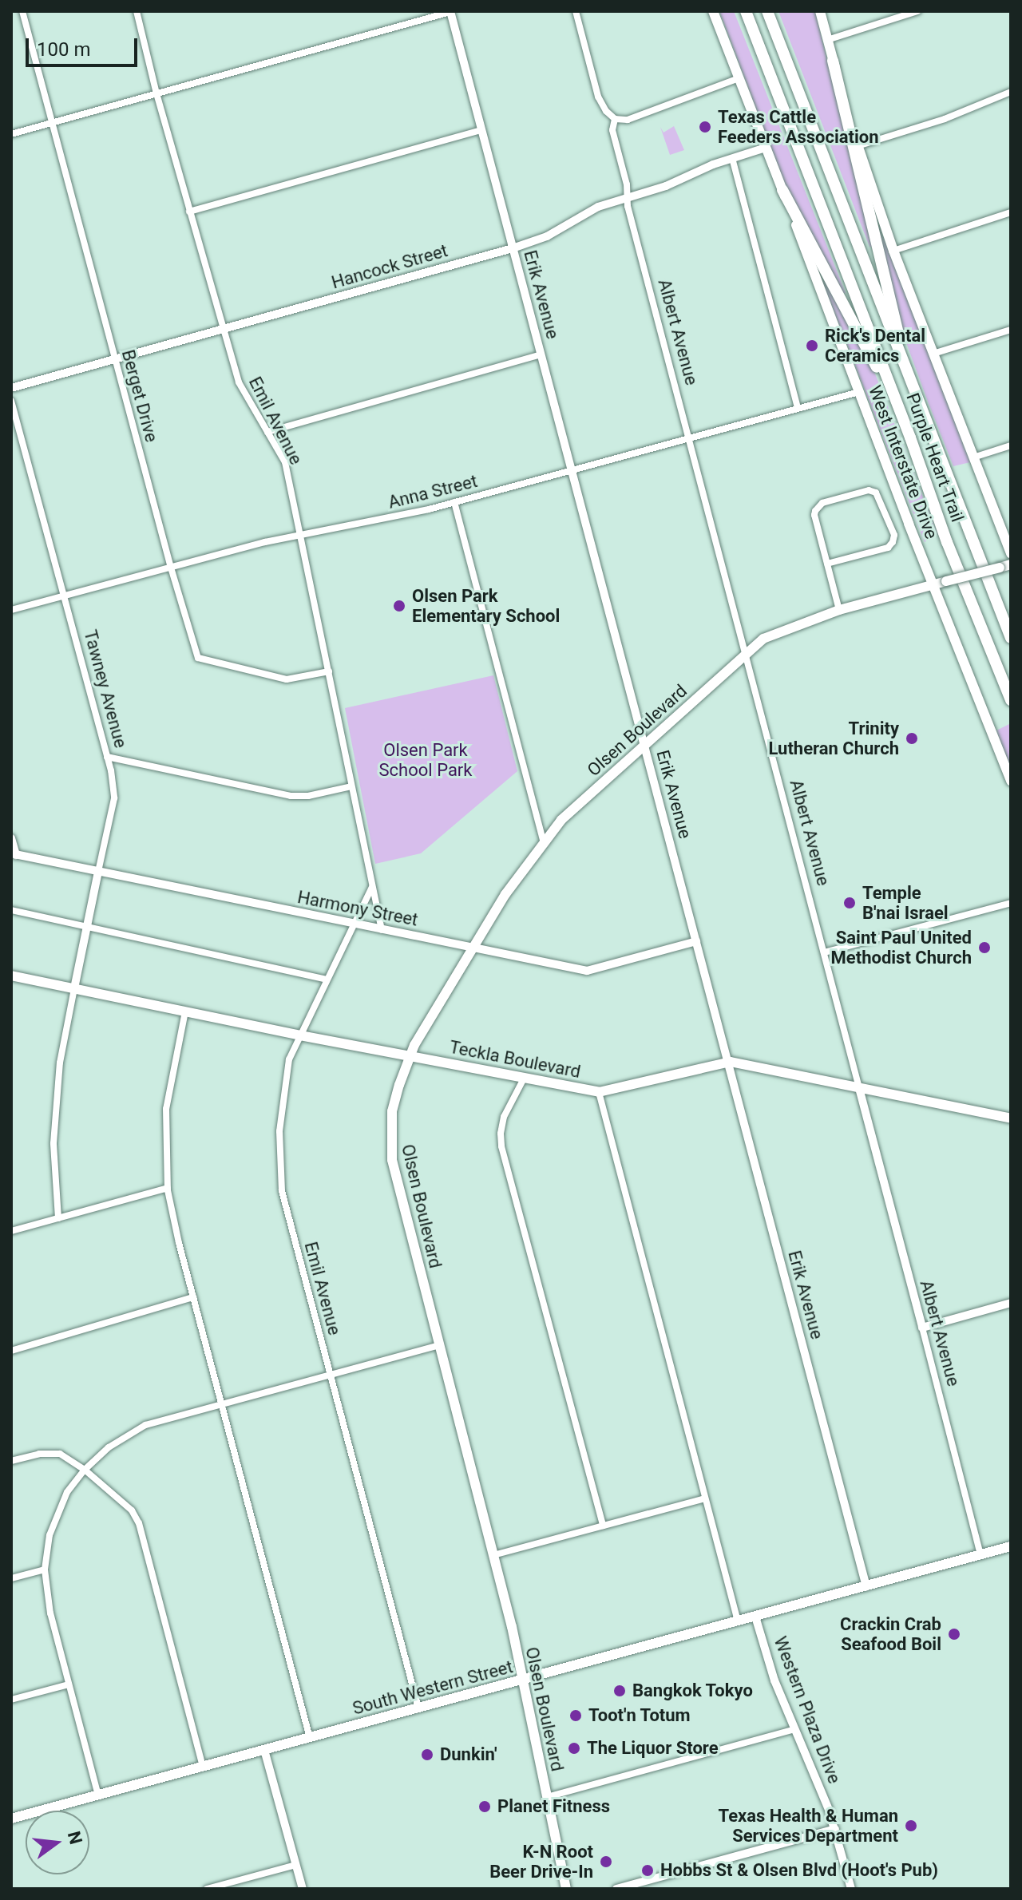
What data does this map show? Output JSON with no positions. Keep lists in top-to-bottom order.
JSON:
{
  "streets": {
    "highway": ["Purple Heart Trail"],
    "main road": [
      "West Interstate Drive",
      "Olsen Boulevard",
      "Teckla Boulevard",
      "South Western Street"
    ],
    "street": [
      "Hancock Street",
      "Erik Avenue",
      "Albert Avenue",
      "Berget Drive",
      "Emil Avenue",
      "Anna Street",
      "Tawney Avenue",
      "Harmony Street",
      "Western Plaza Drive"
    ]
  },
  "crossings": [
    ["Hancock Street", "Erik Avenue"],
    ["Hancock Street", "Albert Avenue"],
    ["Hancock Street", "Berget Drive"],
    ["Hancock Street", "Emil Avenue"],
    ["Hancock Street", "West Interstate Drive"],
    ["Erik Avenue", "Anna Street"],
    ["Erik Avenue", "Olsen Boulevard"],
    ["Erik Avenue", "Harmony Street"],
    ["Erik Avenue", "Teckla Boulevard"],
    ["Erik Avenue", "South Western Street"],
    ["Albert Avenue", "Anna Street"],
    ["Albert Avenue", "Olsen Boulevard"],
    ["Albert Avenue", "Teckla Boulevard"],
    ["Albert Avenue", "South Western Street"],
    ["Berget Drive", "Emil Avenue"],
    ["Berget Drive", "Anna Street"],
    ["Emil Avenue", "Anna Street"],
    ["Emil Avenue", "Harmony Street"],
    ["Emil Avenue", "Teckla Boulevard"],
    ["Emil Avenue", "South Western Street"],
    ["West Interstate Drive", "Anna Street"],
    ["West Interstate Drive", "Olsen Boulevard"],
    ["Anna Street", "Tawney Avenue"],
    ["Tawney Avenue", "Harmony Street"],
    ["Tawney Avenue", "Teckla Boulevard"],
    ["Olsen Boulevard", "Harmony Street"],
    ["Olsen Boulevard", "Teckla Boulevard"],
    ["Olsen Boulevard", "South Western Street"],
    ["South Western Street", "Western Plaza Drive"]
  ],
  "parks": ["Olsen Park School Park"],
  "places": [
    "Texas Cattle Feeders Association",
    "Rick's Dental Ceramics",
    "Olsen Park Elementary School",
    "Trinity Lutheran Church",
    "Temple B'nai Israel",
    "Saint Paul United Methodist Church",
    "Crackin Crab Seafood Boil",
    "Bangkok Tokyo",
    "Toot'n Totum",
    "The Liquor Store",
    "Dunkin'",
    "Planet Fitness",
    "Texas Health & Human Services Department",
    "K-N Root Beer Drive-In",
    "Hobbs St & Olsen Blvd (Hoot's Pub)"
  ],
  "scale_bar": "100 m",
  "north": "right"
}
